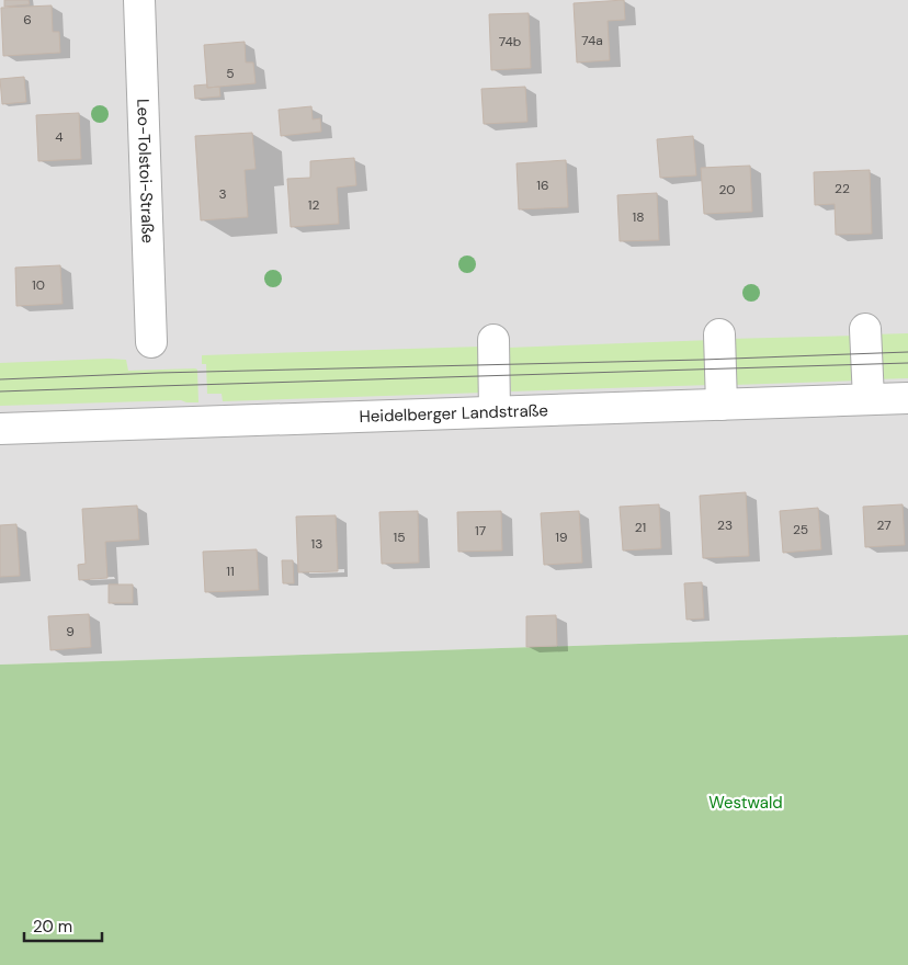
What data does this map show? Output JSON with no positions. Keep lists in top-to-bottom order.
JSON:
{
  "streets": {
    "street": ["Leo-Tolstoi-Straße", "Heidelberger Landstraße"]
  },
  "parks": ["Westwald"],
  "house_numbers": [
    "6",
    "74a",
    "74b",
    "5",
    "4",
    "16",
    "22",
    "20",
    "3",
    "12",
    "18",
    "10",
    "23",
    "27",
    "21",
    "25",
    "17",
    "15",
    "19",
    "13",
    "11",
    "9"
  ],
  "scale_bar": "20 m"
}
